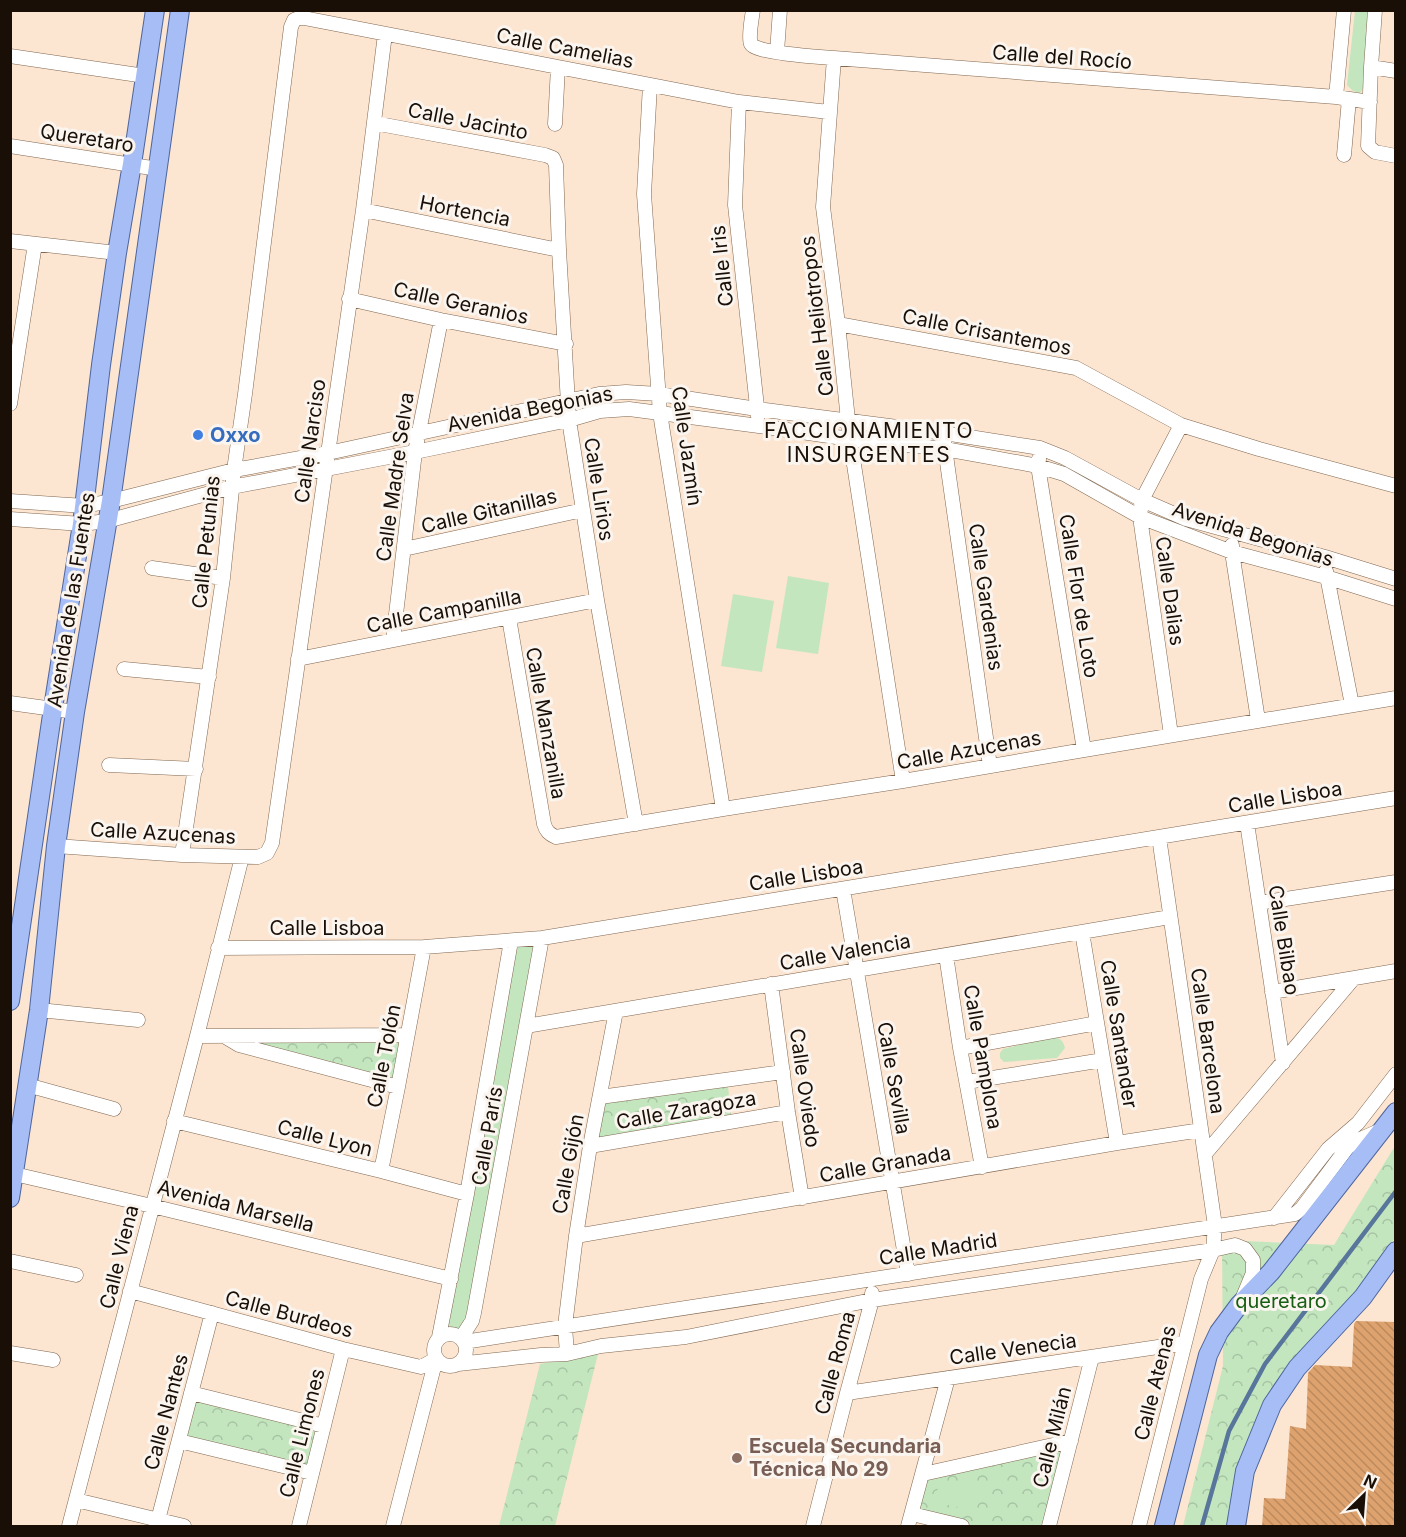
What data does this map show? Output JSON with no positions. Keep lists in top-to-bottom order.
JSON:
{
  "streets": {
    "main road": ["Avenida de las Fuentes"],
    "street": [
      "Calle Camelias",
      "Calle del Rocío",
      "Calle Jacinto",
      "Queretaro",
      "Hortencia",
      "Calle Iris",
      "Calle Geranios",
      "Calle Heliotropos",
      "Calle Crisantemos",
      "Avenida Begonias",
      "Calle Narciso",
      "Calle Jazmín",
      "Calle Madre Selva",
      "Calle Lirios",
      "Calle Gitanillas",
      "Calle Petunias",
      "Calle Dalias",
      "Calle Flor de Loto",
      "Calle Gardenias",
      "Calle Campanilla",
      "Calle Manzanilla",
      "Calle Azucenas",
      "Calle Lisboa",
      "Calle Bilbao",
      "Calle Valencia",
      "Calle Santander",
      "Calle Barcelona",
      "Calle Tolón",
      "Calle Pamplona",
      "Calle Sevilla",
      "Calle Oviedo",
      "Calle Zaragoza",
      "Calle París",
      "Calle Lyon",
      "Calle Gijón",
      "Calle Granada",
      "Avenida Marsella",
      "Calle Madrid",
      "Calle Viena",
      "Calle Burdeos",
      "Calle Venecia",
      "Calle Roma",
      "Calle Atenas",
      "Calle Nantes",
      "Calle Limones",
      "Calle Milán"
    ]
  },
  "crossings": [
    ["Calle Camelias", "Calle Iris"],
    ["Calle Camelias", "Calle Heliotropos"],
    ["Calle Camelias", "Calle Narciso"],
    ["Calle Camelias", "Calle Jazmín"],
    ["Calle Camelias", "Calle Petunias"],
    ["Calle del Rocío", "Calle Heliotropos"],
    ["Calle Jacinto", "Calle Narciso"],
    ["Calle Jacinto", "Calle Lirios"],
    ["Queretaro", "Avenida de las Fuentes"],
    ["Hortencia", "Calle Narciso"],
    ["Hortencia", "Calle Lirios"],
    ["Calle Iris", "Avenida Begonias"],
    ["Calle Geranios", "Calle Narciso"],
    ["Calle Geranios", "Calle Madre Selva"],
    ["Calle Geranios", "Calle Lirios"],
    ["Calle Heliotropos", "Calle Crisantemos"],
    ["Calle Heliotropos", "Avenida Begonias"],
    ["Calle Heliotropos", "Calle Azucenas"],
    ["Calle Crisantemos", "Calle Dalias"],
    ["Avenida Begonias", "Calle Narciso"],
    ["Avenida Begonias", "Calle Jazmín"],
    ["Avenida Begonias", "Calle Madre Selva"],
    ["Avenida Begonias", "Calle Lirios"],
    ["Avenida Begonias", "Calle Petunias"],
    ["Avenida Begonias", "Calle Dalias"],
    ["Avenida Begonias", "Calle Flor de Loto"],
    ["Avenida Begonias", "Calle Gardenias"],
    ["Avenida Begonias", "Avenida de las Fuentes"],
    ["Calle Narciso", "Calle Campanilla"],
    ["Calle Narciso", "Calle Azucenas"],
    ["Calle Jazmín", "Calle Azucenas"],
    ["Calle Madre Selva", "Calle Gitanillas"],
    ["Calle Madre Selva", "Calle Campanilla"],
    ["Calle Lirios", "Calle Gitanillas"],
    ["Calle Lirios", "Calle Campanilla"],
    ["Calle Lirios", "Calle Azucenas"],
    ["Calle Petunias", "Calle Azucenas"],
    ["Calle Dalias", "Calle Azucenas"],
    ["Calle Flor de Loto", "Calle Azucenas"],
    ["Calle Gardenias", "Calle Azucenas"],
    ["Avenida de las Fuentes", "Calle Azucenas"],
    ["Avenida de las Fuentes", "Avenida Marsella"],
    ["Calle Campanilla", "Calle Manzanilla"],
    ["Calle Manzanilla", "Calle Azucenas"],
    ["Calle Azucenas", "Calle Viena"],
    ["Calle Lisboa", "Calle Bilbao"],
    ["Calle Lisboa", "Calle Barcelona"],
    ["Calle Lisboa", "Calle Tolón"],
    ["Calle Lisboa", "Calle Sevilla"],
    ["Calle Lisboa", "Calle París"],
    ["Calle Lisboa", "Calle Viena"],
    ["Calle Valencia", "Calle Santander"],
    ["Calle Valencia", "Calle Barcelona"],
    ["Calle Valencia", "Calle Pamplona"],
    ["Calle Valencia", "Calle Sevilla"],
    ["Calle Valencia", "Calle Oviedo"],
    ["Calle Valencia", "Calle París"],
    ["Calle Valencia", "Calle Gijón"],
    ["Calle Santander", "Calle Granada"],
    ["Calle Barcelona", "Calle Granada"],
    ["Calle Barcelona", "Calle Madrid"],
    ["Calle Barcelona", "Calle Atenas"],
    ["Calle Tolón", "Calle Lyon"],
    ["Calle Pamplona", "Calle Granada"],
    ["Calle Sevilla", "Calle Granada"],
    ["Calle Sevilla", "Calle Madrid"],
    ["Calle Oviedo", "Calle Zaragoza"],
    ["Calle Oviedo", "Calle Granada"],
    ["Calle Zaragoza", "Calle Gijón"],
    ["Calle París", "Calle Lyon"],
    ["Calle París", "Avenida Marsella"],
    ["Calle París", "Calle Madrid"],
    ["Calle París", "Calle Burdeos"],
    ["Calle Lyon", "Calle Viena"],
    ["Calle Gijón", "Calle Granada"],
    ["Calle Gijón", "Calle Madrid"],
    ["Avenida Marsella", "Calle Viena"],
    ["Calle Madrid", "Calle Burdeos"],
    ["Calle Madrid", "Calle Roma"],
    ["Calle Madrid", "Calle Atenas"],
    ["Calle Viena", "Calle Burdeos"],
    ["Calle Burdeos", "Calle Nantes"],
    ["Calle Burdeos", "Calle Limones"],
    ["Calle Venecia", "Calle Roma"],
    ["Calle Venecia", "Calle Atenas"],
    ["Calle Venecia", "Calle Milán"]
  ],
  "districts": ["FACCIONAMIENTO INSURGENTES"],
  "parks": ["queretaro"],
  "places": ["Oxxo", "Escuela Secundaria Técnica No 29"],
  "north": "top right"
}
